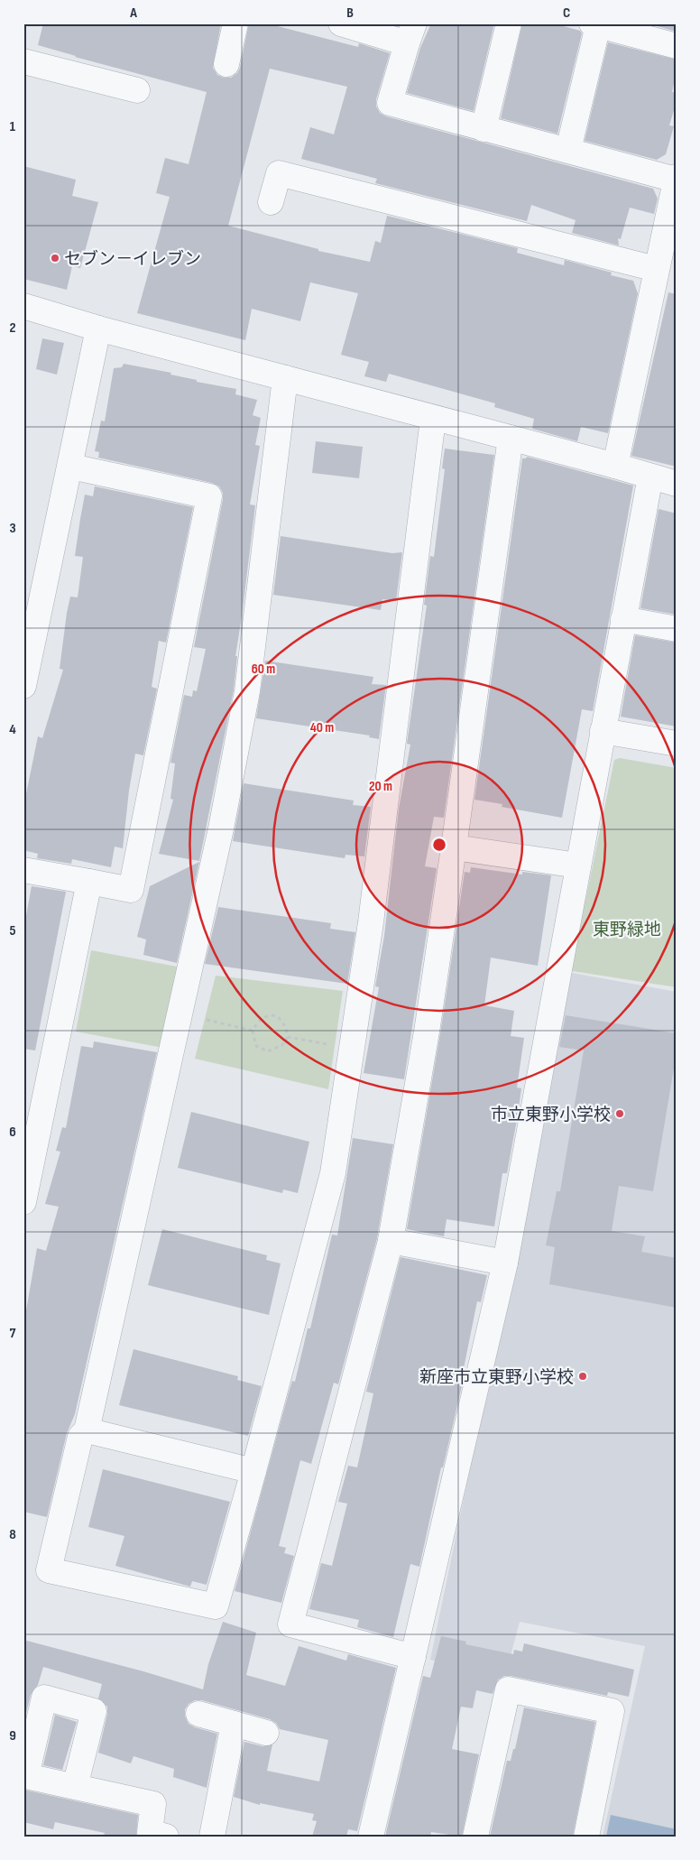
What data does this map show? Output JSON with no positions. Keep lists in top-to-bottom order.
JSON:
{
  "parks": ["東野緑地"],
  "places": ["セブン－イレブン", "市立東野小学校", "新座市立東野小学校"],
  "grid": {
    "columns": ["A", "B", "C"],
    "rows": [
      "1",
      "2",
      "3",
      "4",
      "5",
      "6",
      "7",
      "8",
      "9"
    ]
  },
  "rings": ["60 m", "40 m", "20 m"]
}
